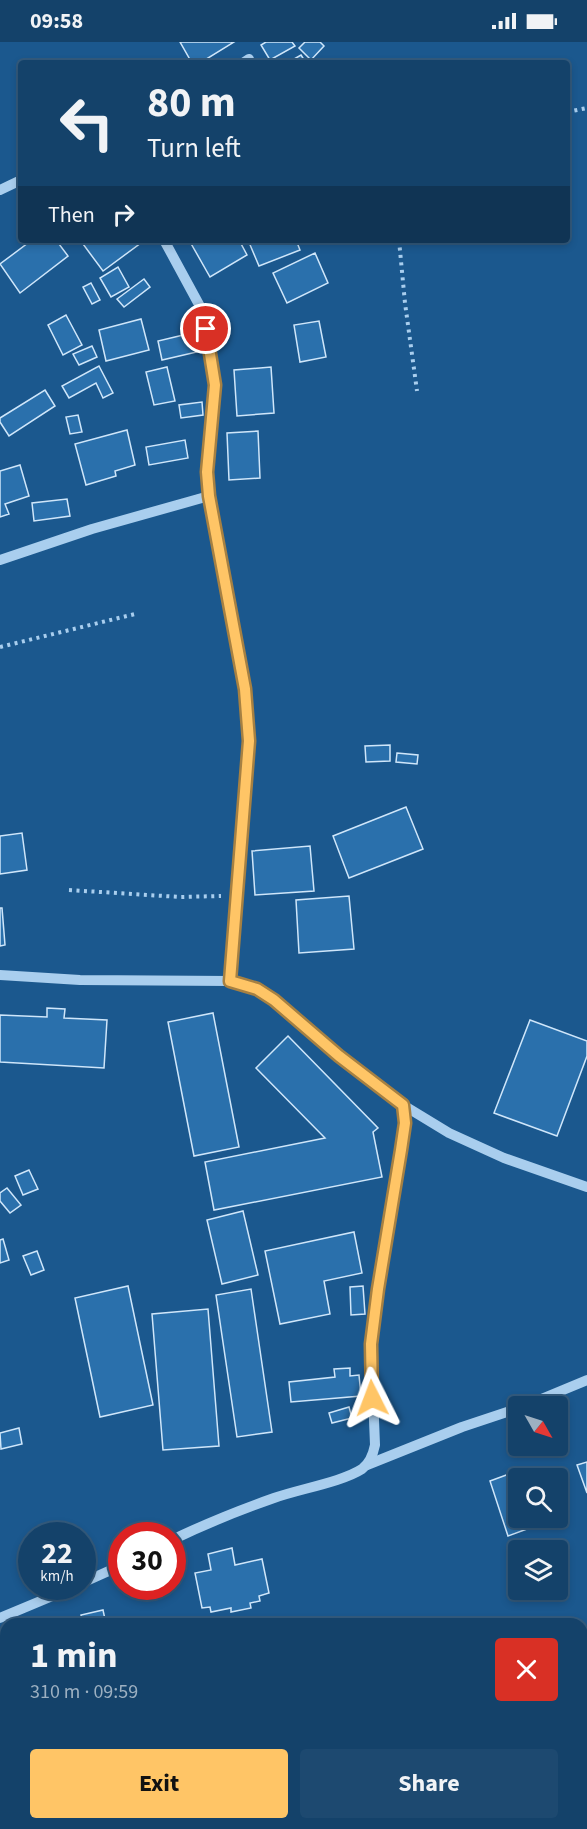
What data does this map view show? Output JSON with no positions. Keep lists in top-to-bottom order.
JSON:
{
  "north": "bottom right",
  "page": {
    "status": "09:58",
    "turn": ["80 m", "Turn left"],
    "then": "Then",
    "speed": "22 km/h",
    "limit": "30",
    "heading": ["1 min", "310 m · 09:59"],
    "buttons": ["Exit", "Share"]
  }
}
